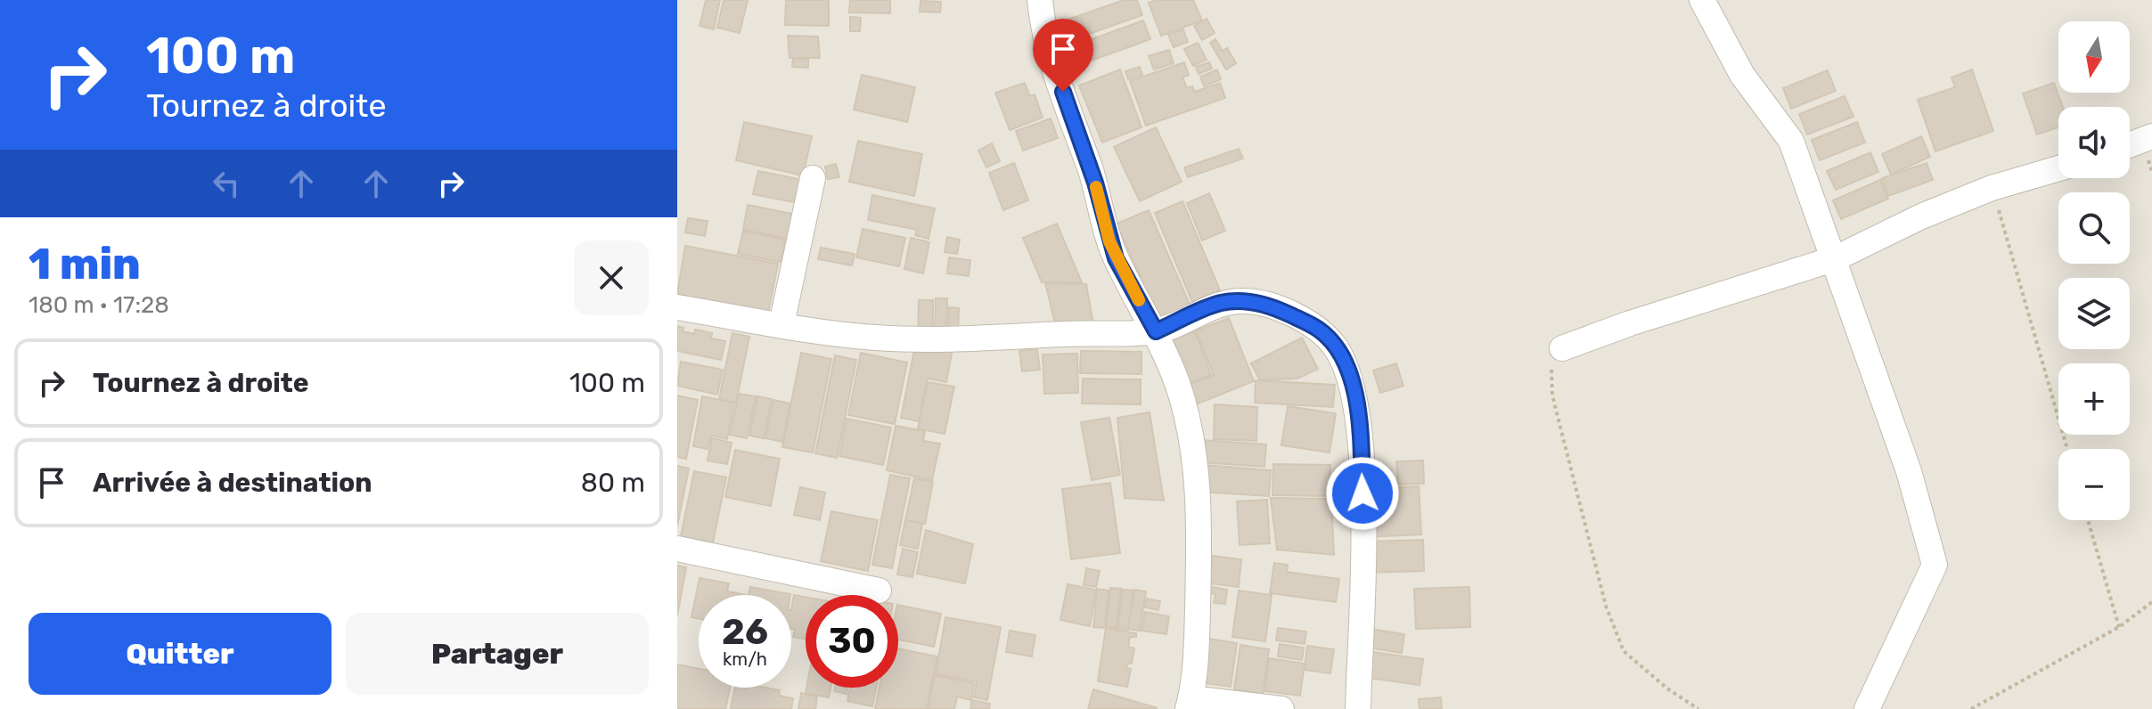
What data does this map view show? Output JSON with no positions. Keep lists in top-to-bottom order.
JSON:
{
  "north": "bottom",
  "page": {
    "turn": ["100 m", "Tournez à droite"],
    "map_buttons": ["+", "−"],
    "heading": ["1 min", "180 m · 17:28"],
    "list": [
      {
        "name": "Tournez à droite",
        "value": "100 m"
      },
      {
        "name": "Arrivée à destination",
        "value": "80 m"
      }
    ],
    "speed": "26 km/h",
    "limit": "30",
    "buttons": ["Quitter", "Partager"]
  }
}
